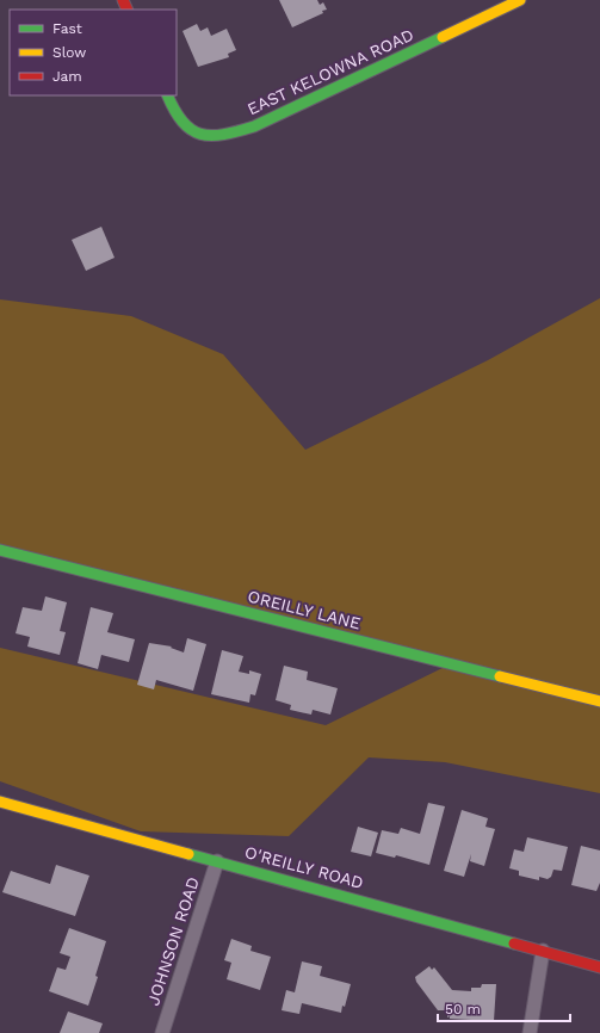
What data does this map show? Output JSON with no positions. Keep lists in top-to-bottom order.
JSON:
{
  "streets": {
    "street": [
      "EAST KELOWNA ROAD",
      "OREILLY LANE",
      "O'REILLY ROAD",
      "JOHNSON ROAD"
    ]
  },
  "crossings": [
    ["O'REILLY ROAD", "JOHNSON ROAD"]
  ],
  "legend": ["Fast", "Slow", "Jam"],
  "scale_bar": "50 m"
}
